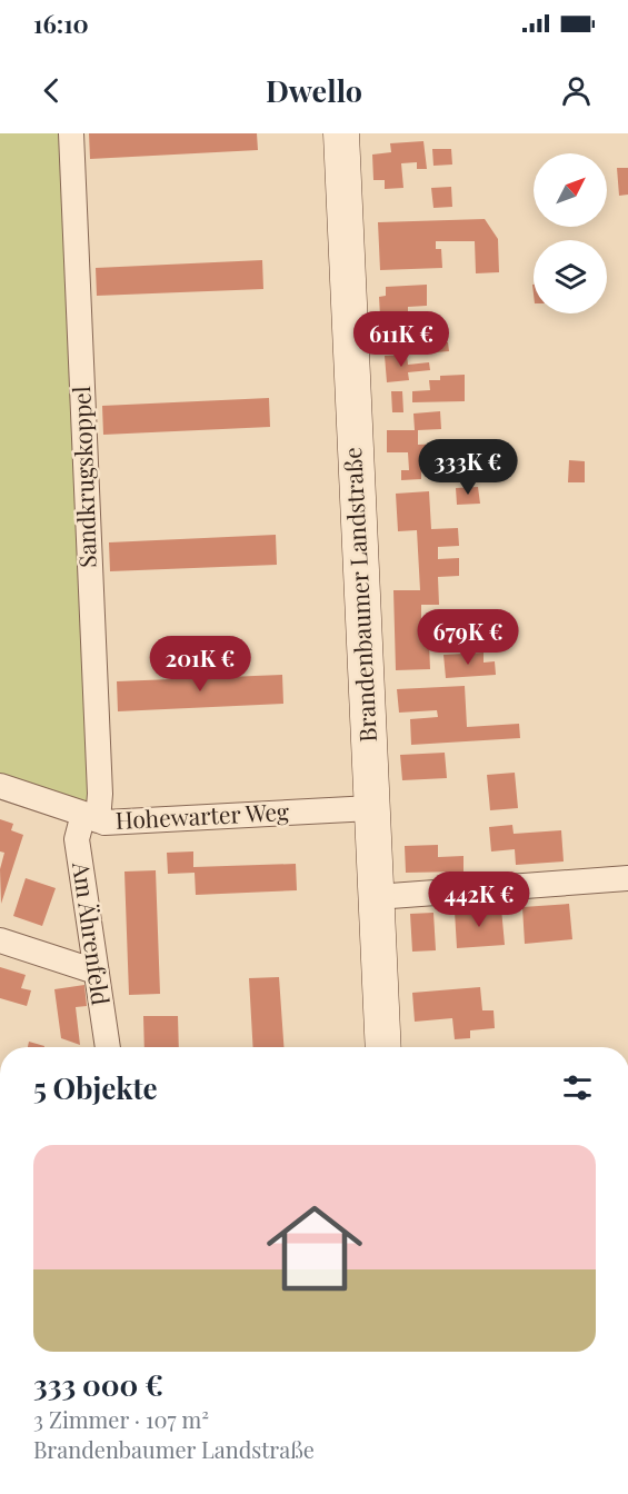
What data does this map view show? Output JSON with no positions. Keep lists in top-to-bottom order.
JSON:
{
  "streets": {
    "main road": ["Brandenbaumer Landstraße"],
    "street": ["Sandkrugskoppel", "Hohewarter Weg", "Am Ährenfeld"]
  },
  "crossings": [
    ["Sandkrugskoppel", "Hohewarter Weg"],
    ["Sandkrugskoppel", "Am Ährenfeld"],
    ["Brandenbaumer Landstraße", "Hohewarter Weg"],
    ["Hohewarter Weg", "Am Ährenfeld"]
  ],
  "north": "top right",
  "page": {
    "status": "16:10",
    "header": "Dwello",
    "price": [
      "611K €",
      "333K €",
      "679K €",
      "201K €",
      "442K €"
    ],
    "heading": "5 Objekte",
    "list": [
      {
        "name": "333 000 €",
        "note": "3 Zimmer · 107 m² · Brandenbaumer Landstraße"
      }
    ]
  }
}
